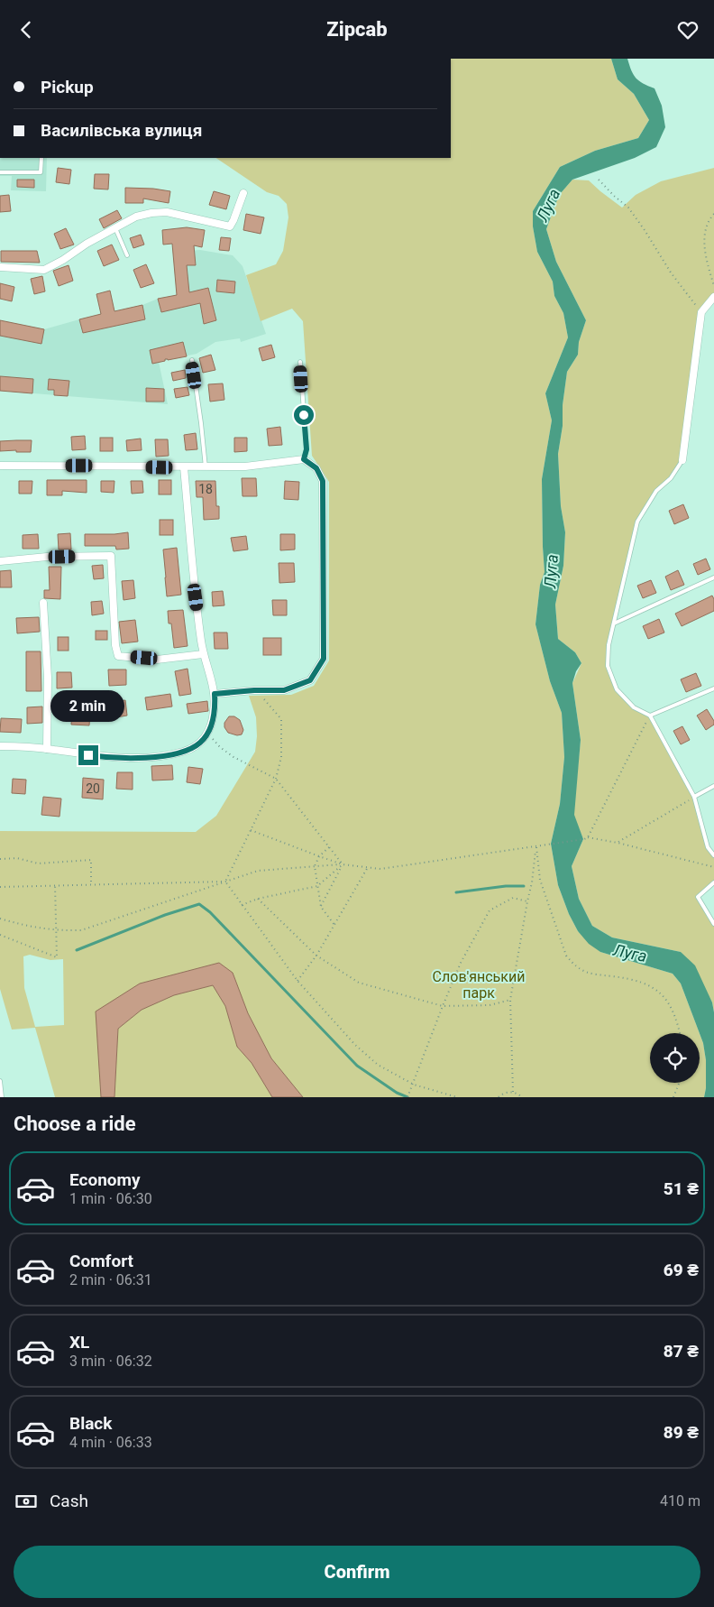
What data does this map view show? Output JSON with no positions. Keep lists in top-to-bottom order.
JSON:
{
  "water": ["Луга"],
  "parks": ["Слов'янський парк"],
  "house_numbers": ["18", "20"],
  "page": {
    "header": "Zipcab",
    "banner": ["Pickup", "Василівська вулиця"],
    "bubble": "2 min",
    "heading": "Choose a ride",
    "list": [
      {
        "name": "Economy",
        "note": "1 min · 06:30",
        "value": "51 ₴"
      },
      {
        "name": "Comfort",
        "note": "2 min · 06:31",
        "value": "69 ₴"
      },
      {
        "name": "XL",
        "note": "3 min · 06:32",
        "value": "87 ₴"
      },
      {
        "name": "Black",
        "note": "4 min · 06:33",
        "value": "89 ₴"
      }
    ],
    "pay": ["Cash", "410 m"],
    "buttons": "Confirm"
  }
}
